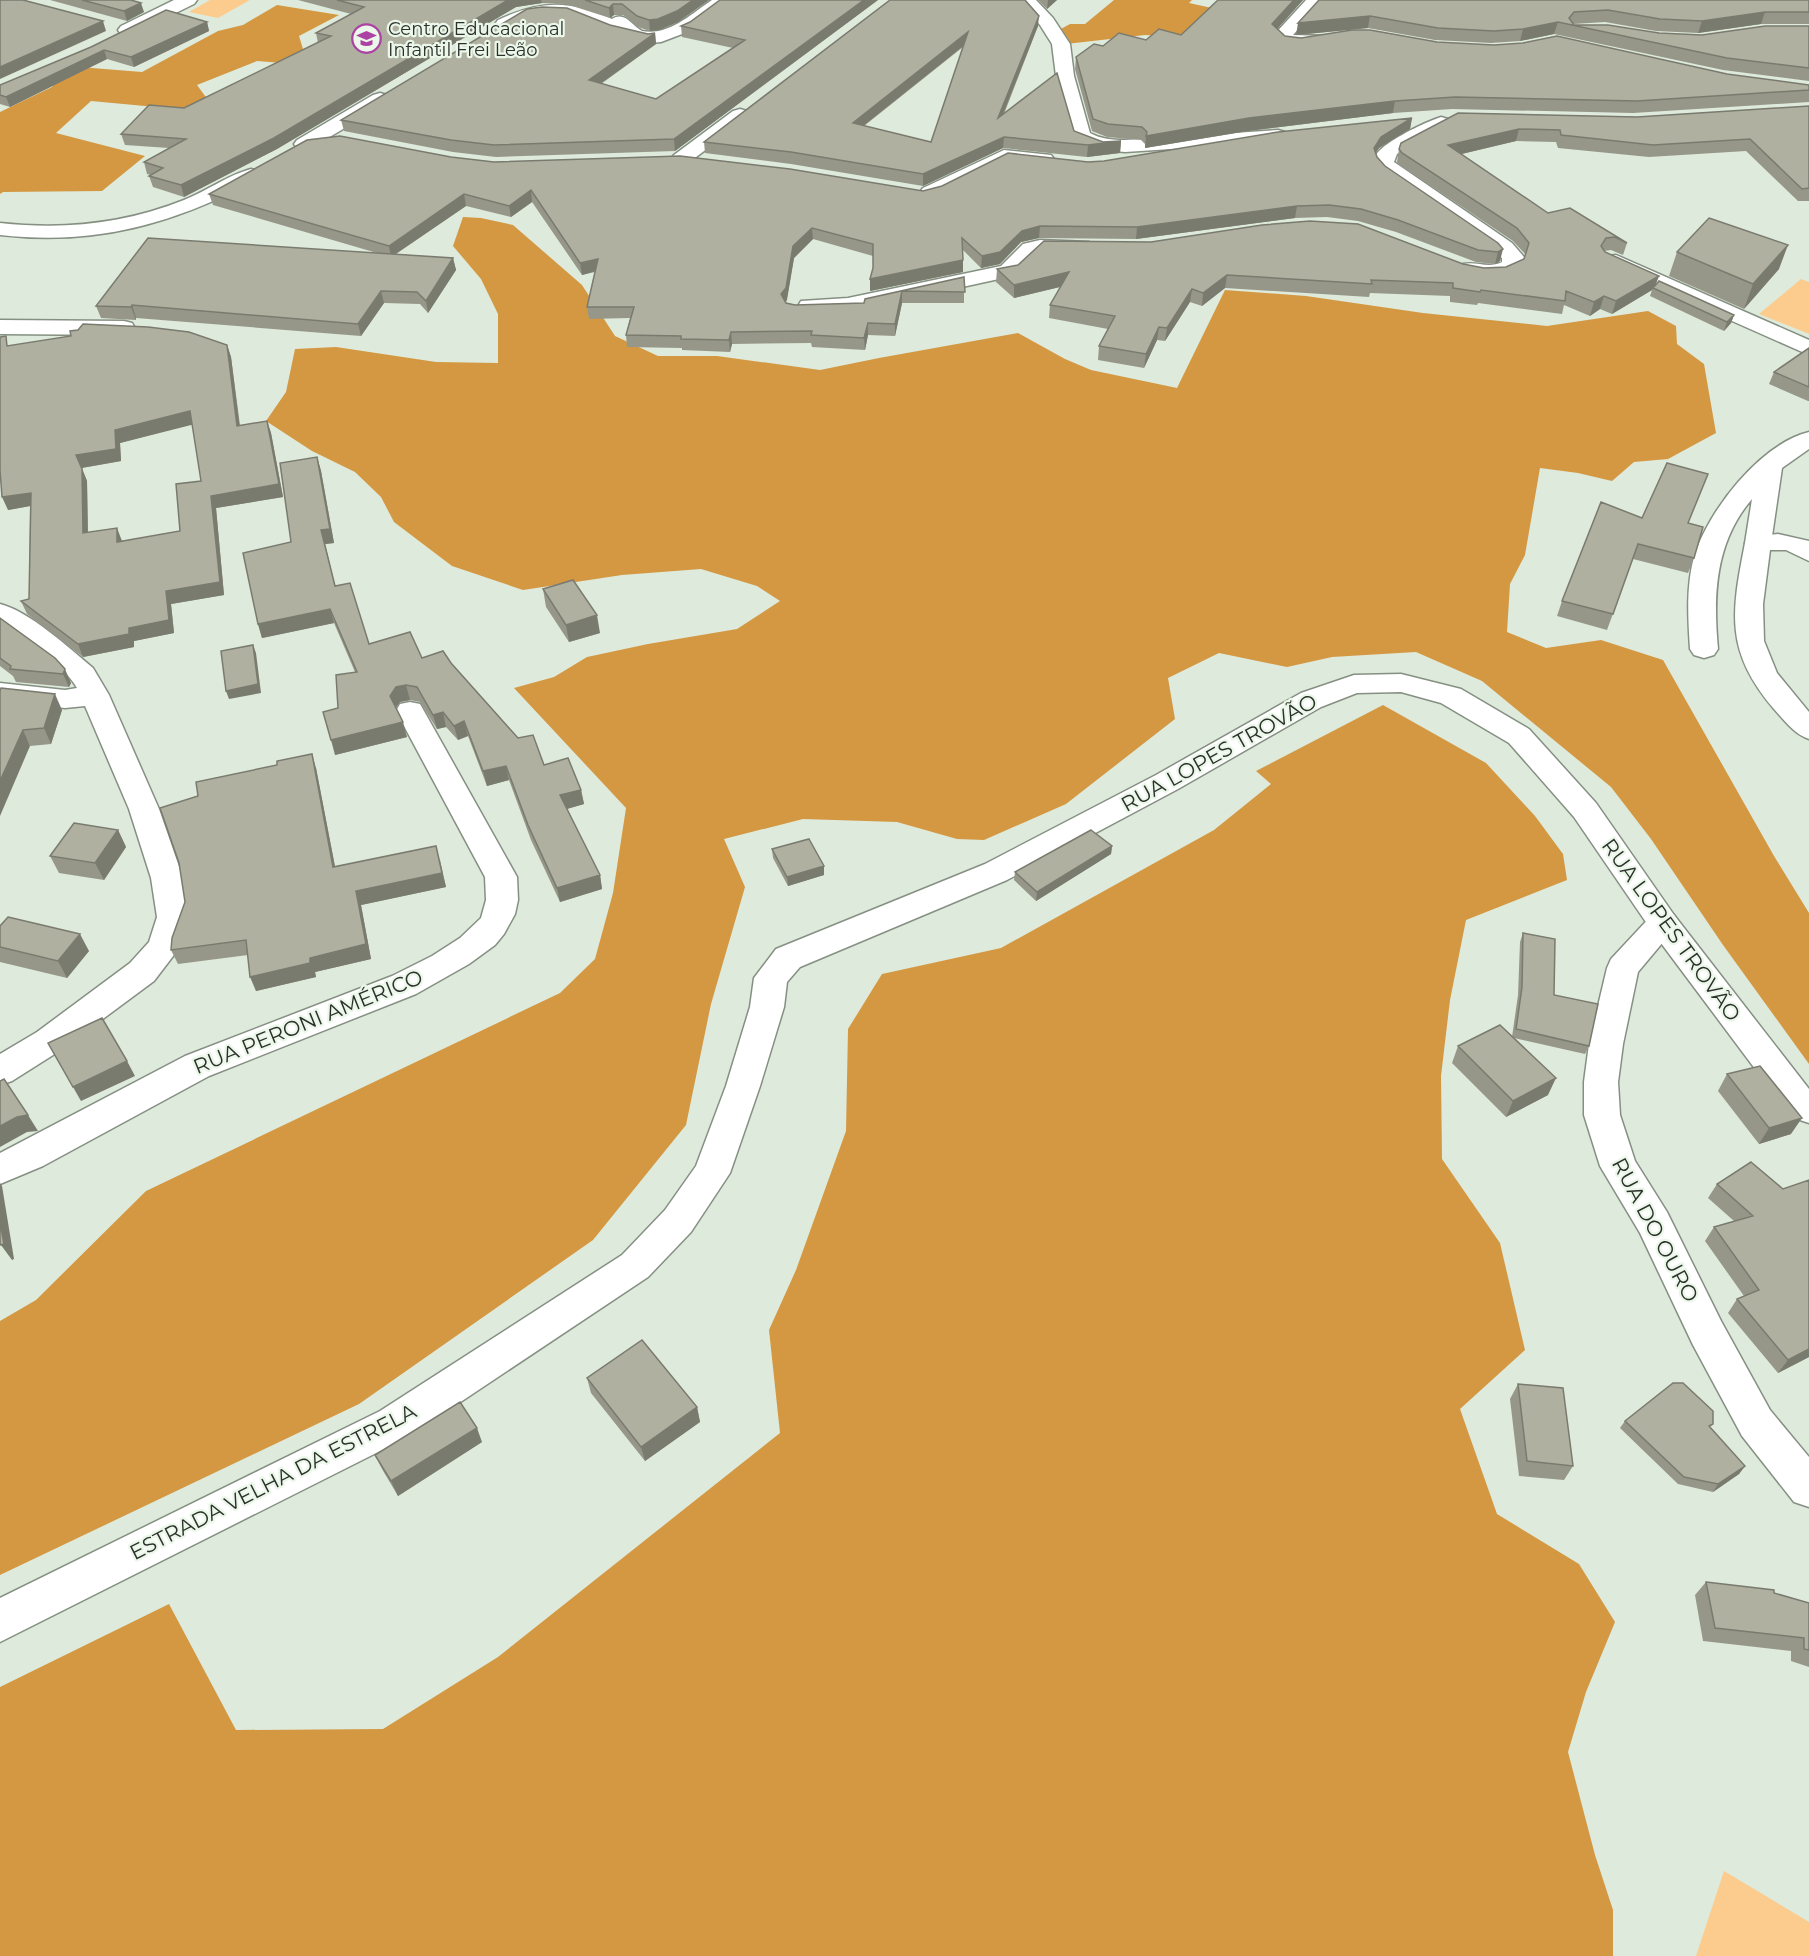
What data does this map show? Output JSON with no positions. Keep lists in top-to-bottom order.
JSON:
{
  "streets": {
    "street": [
      "RUA LOPES TROVÃO",
      "RUA PERONI AMÉRICO",
      "RUA DO OURO",
      "ESTRADA VELHA DA ESTRELA"
    ]
  },
  "crossings": [
    ["RUA LOPES TROVÃO", "RUA DO OURO"],
    ["RUA LOPES TROVÃO", "ESTRADA VELHA DA ESTRELA"]
  ],
  "places": {
    "school or university": ["Centro Educacional Infantil Frei Leão"]
  }
}
